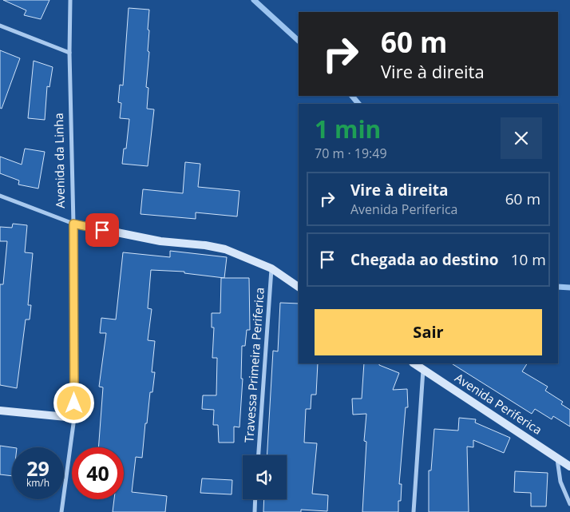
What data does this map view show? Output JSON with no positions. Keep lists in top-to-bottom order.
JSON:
{
  "streets": {
    "street": ["Avenida da Linha", "Travessa Primeira Periferica", "Avenida Periferica"]
  },
  "page": {
    "turn": ["60 m", "Vire à direita"],
    "heading": ["1 min", "70 m · 19:49"],
    "list": [
      {
        "name": "Vire à direita",
        "note": "Avenida Periferica",
        "value": "60 m"
      },
      {
        "name": "Chegada ao destino",
        "value": "10 m"
      }
    ],
    "buttons": "Sair",
    "speed": "29 km/h",
    "limit": "40"
  }
}
